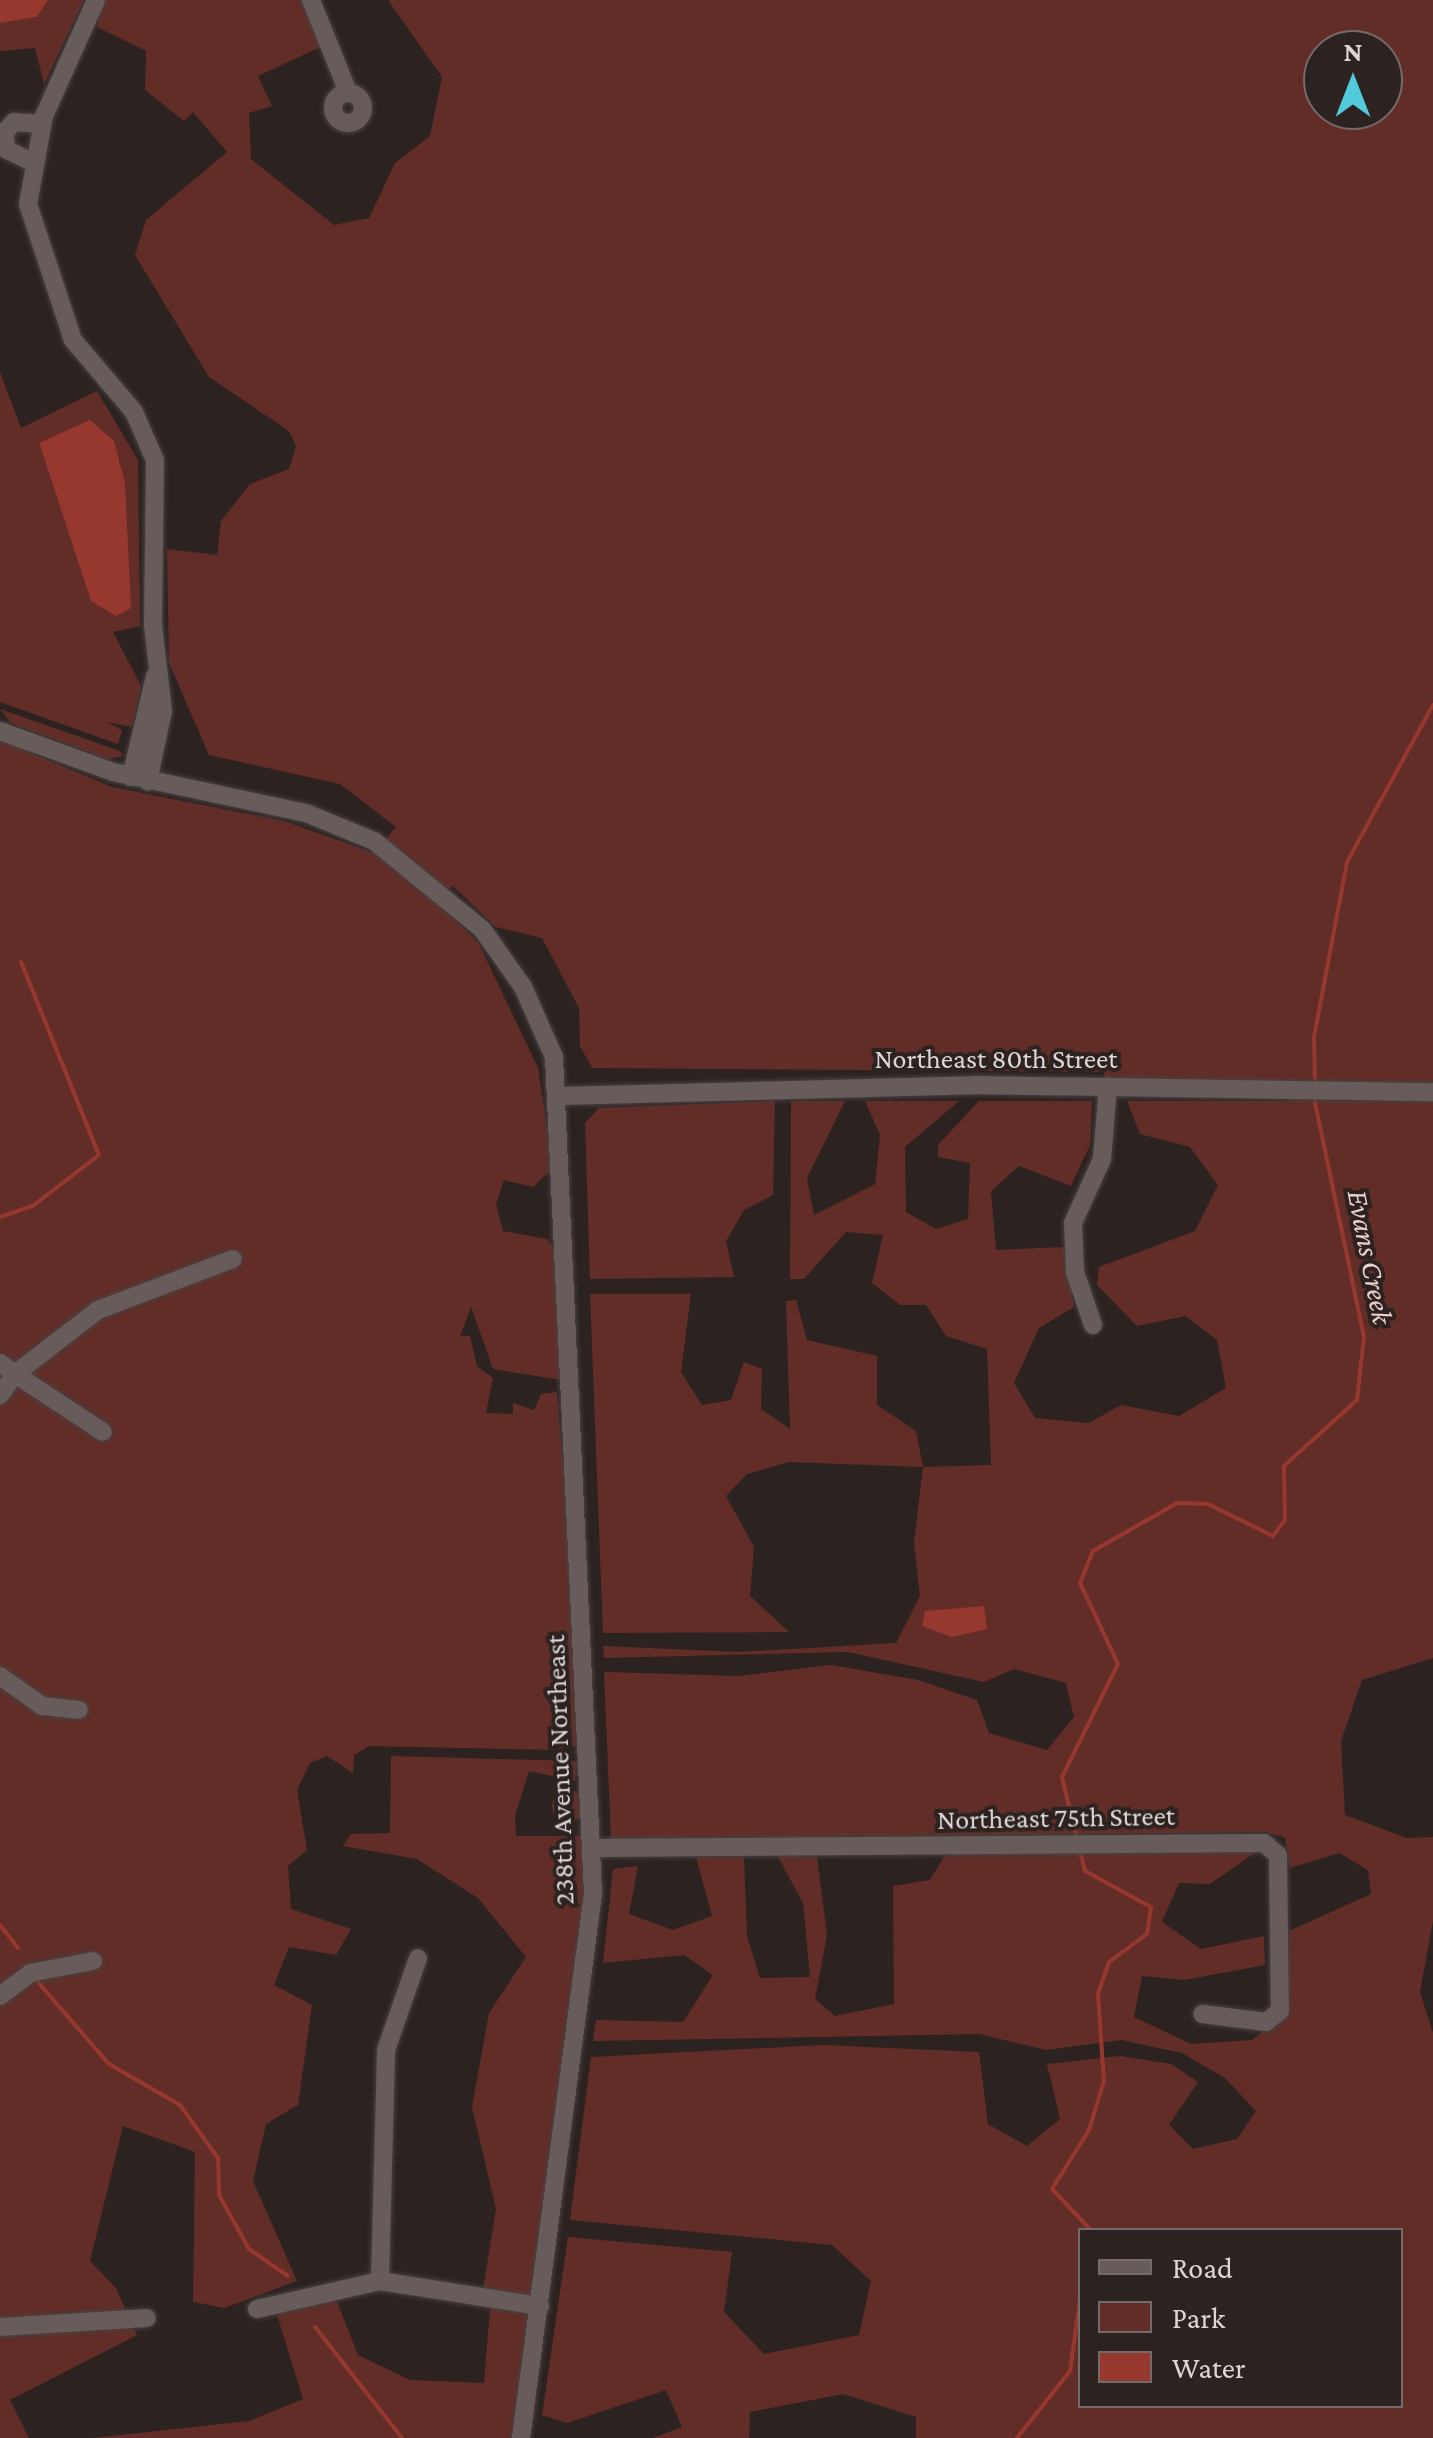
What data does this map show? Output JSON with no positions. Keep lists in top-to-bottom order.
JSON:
{
  "streets": {
    "street": ["Northeast 80th Street", "238th Avenue Northeast", "Northeast 75th Street"]
  },
  "crossings": [
    ["Northeast 80th Street", "238th Avenue Northeast"],
    ["238th Avenue Northeast", "Northeast 75th Street"]
  ],
  "water": ["Evans Creek"],
  "legend": ["Road", "Park", "Water"],
  "north": "top"
}
